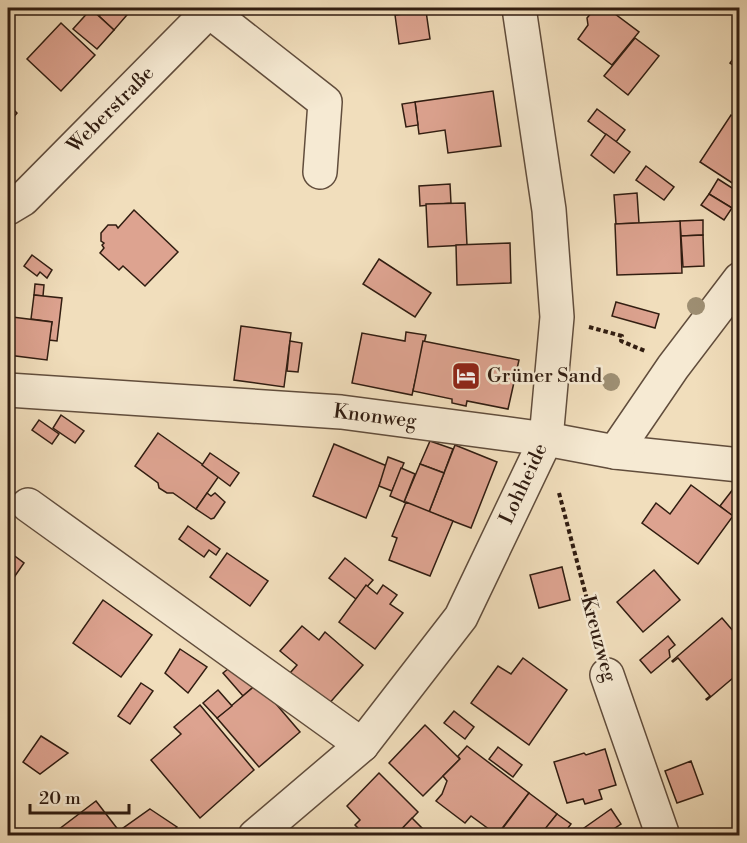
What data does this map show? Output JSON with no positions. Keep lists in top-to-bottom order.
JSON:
{
  "streets": {
    "street": [
      "Weberstraße",
      "Knonweg",
      "Lohheide",
      "Kreuzweg"
    ]
  },
  "crossings": [
    ["Knonweg", "Lohheide"]
  ],
  "places": {
    "hotel": ["Grüner Sand"]
  },
  "scale_bar": "20 m"
}
